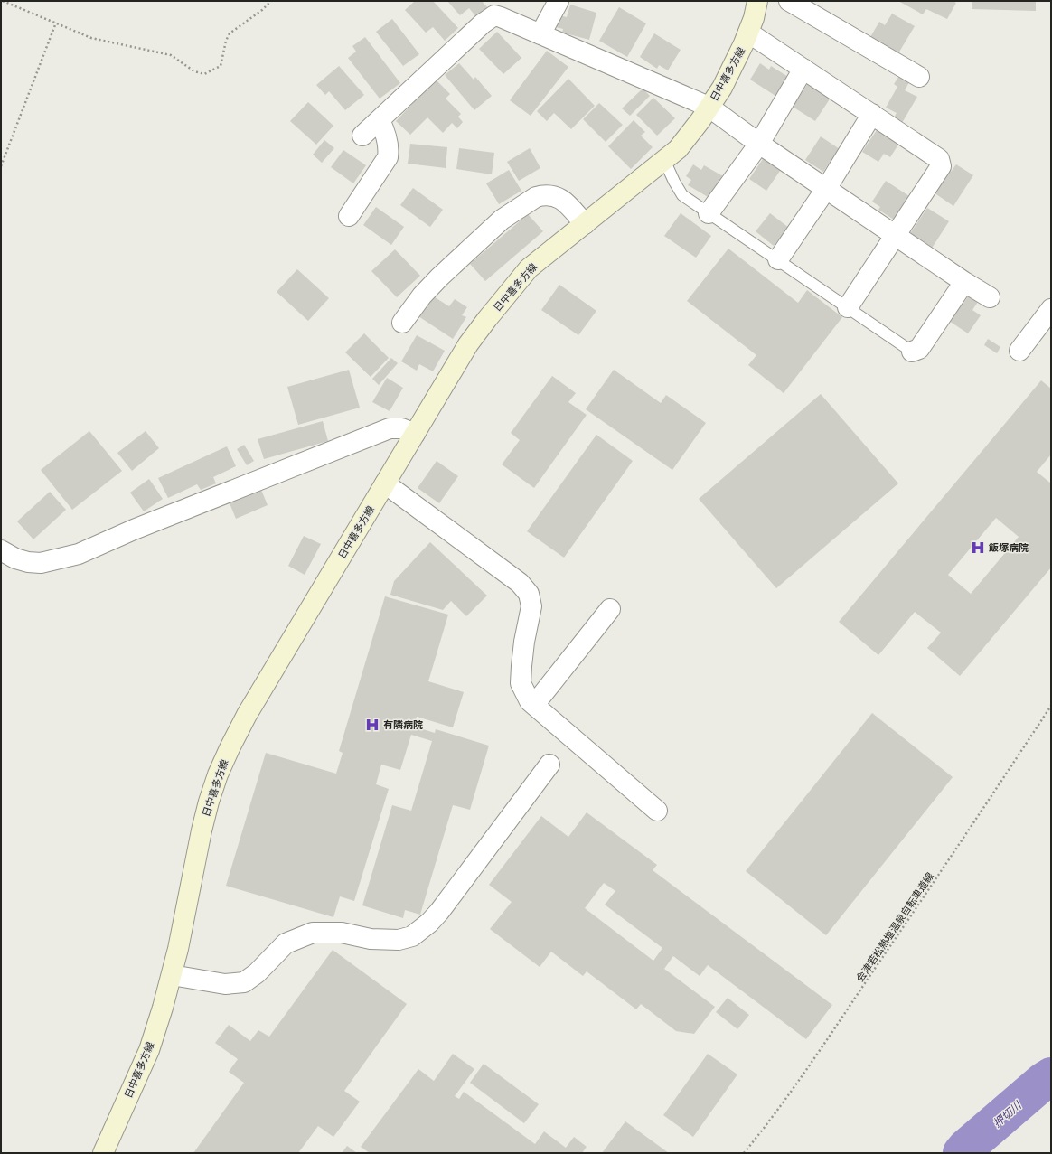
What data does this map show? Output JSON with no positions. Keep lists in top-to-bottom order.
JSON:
{
  "streets": {
    "main road": ["日中喜多方線"],
    "path": ["会津若松熱塩温泉自転車道線"]
  },
  "water": ["押切川"],
  "places": {
    "hospital": ["飯塚病院", "有隣病院"]
  }
}
